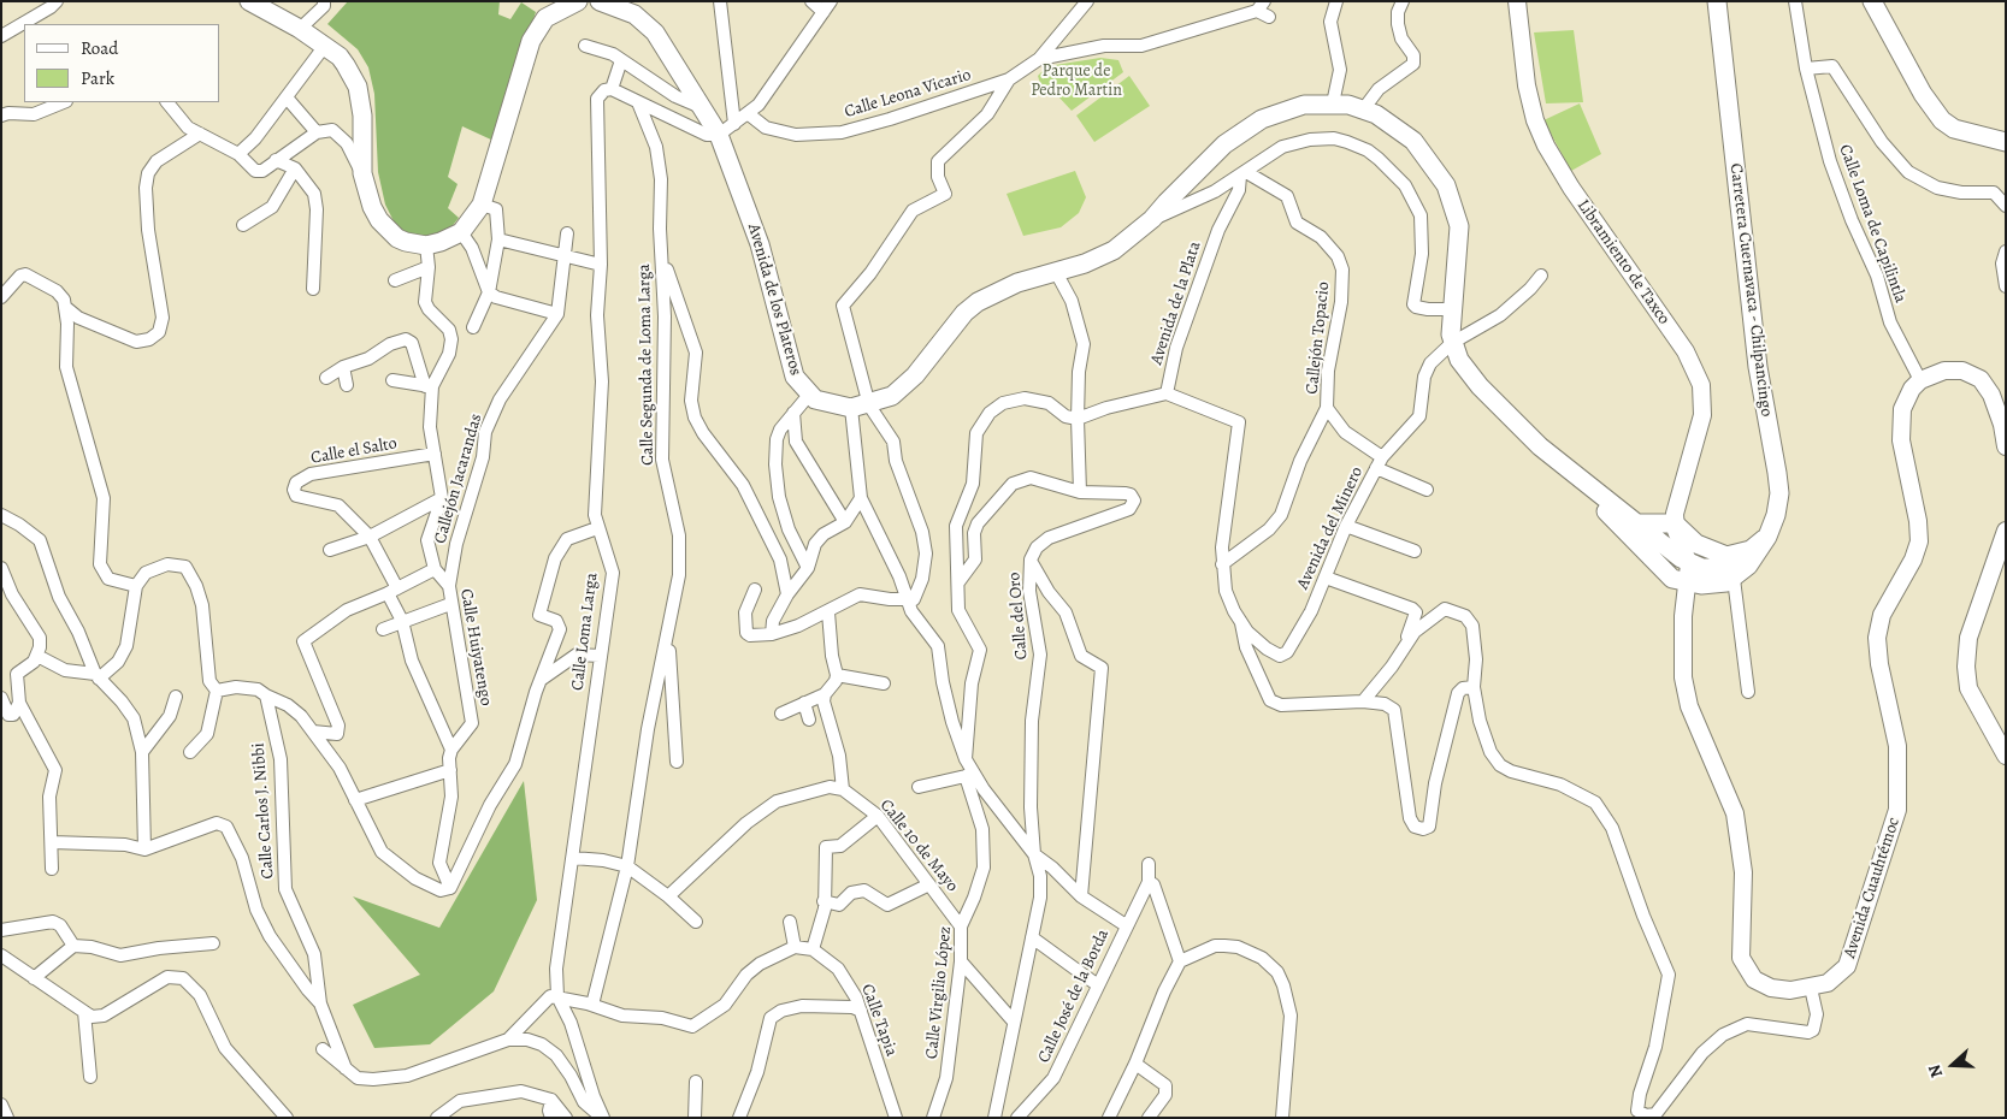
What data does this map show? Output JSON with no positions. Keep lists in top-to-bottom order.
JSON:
{
  "streets": {
    "main road": [
      "Libramiento de Taxco",
      "Carretera Cuernavaca - Chilpancingo",
      "Avenida de los Plateros",
      "Avenida Cuauhtémoc"
    ],
    "street": [
      "Calle Leona Vicario",
      "Calle Loma de Capilintla",
      "Avenida de la Plata",
      "Callejón Topacio",
      "Calle Segunda de Loma Larga",
      "Calle el Salto",
      "Callejón Jacarandas",
      "Avenida del Minero",
      "Calle del Oro",
      "Calle Loma Larga",
      "Calle Huiyatengo",
      "Calle Carlos J. Nibbi",
      "Calle 10 de Mayo",
      "Calle Virgilio López",
      "Calle José de la Borda",
      "Calle Tapia"
    ]
  },
  "crossings": [
    ["Calle Loma de Capilintla", "Avenida Cuauhtémoc"],
    ["Avenida de la Plata", "Callejón Topacio"],
    ["Avenida de la Plata", "Avenida del Minero"],
    ["Callejón Topacio", "Avenida del Minero"],
    ["Calle el Salto", "Calle Huiyatengo"],
    ["Callejón Jacarandas", "Calle Huiyatengo"],
    ["Calle 10 de Mayo", "Calle Virgilio López"]
  ],
  "parks": ["Parque de Pedro Martin"],
  "legend": ["Road", "Park"],
  "north": "left"
}
